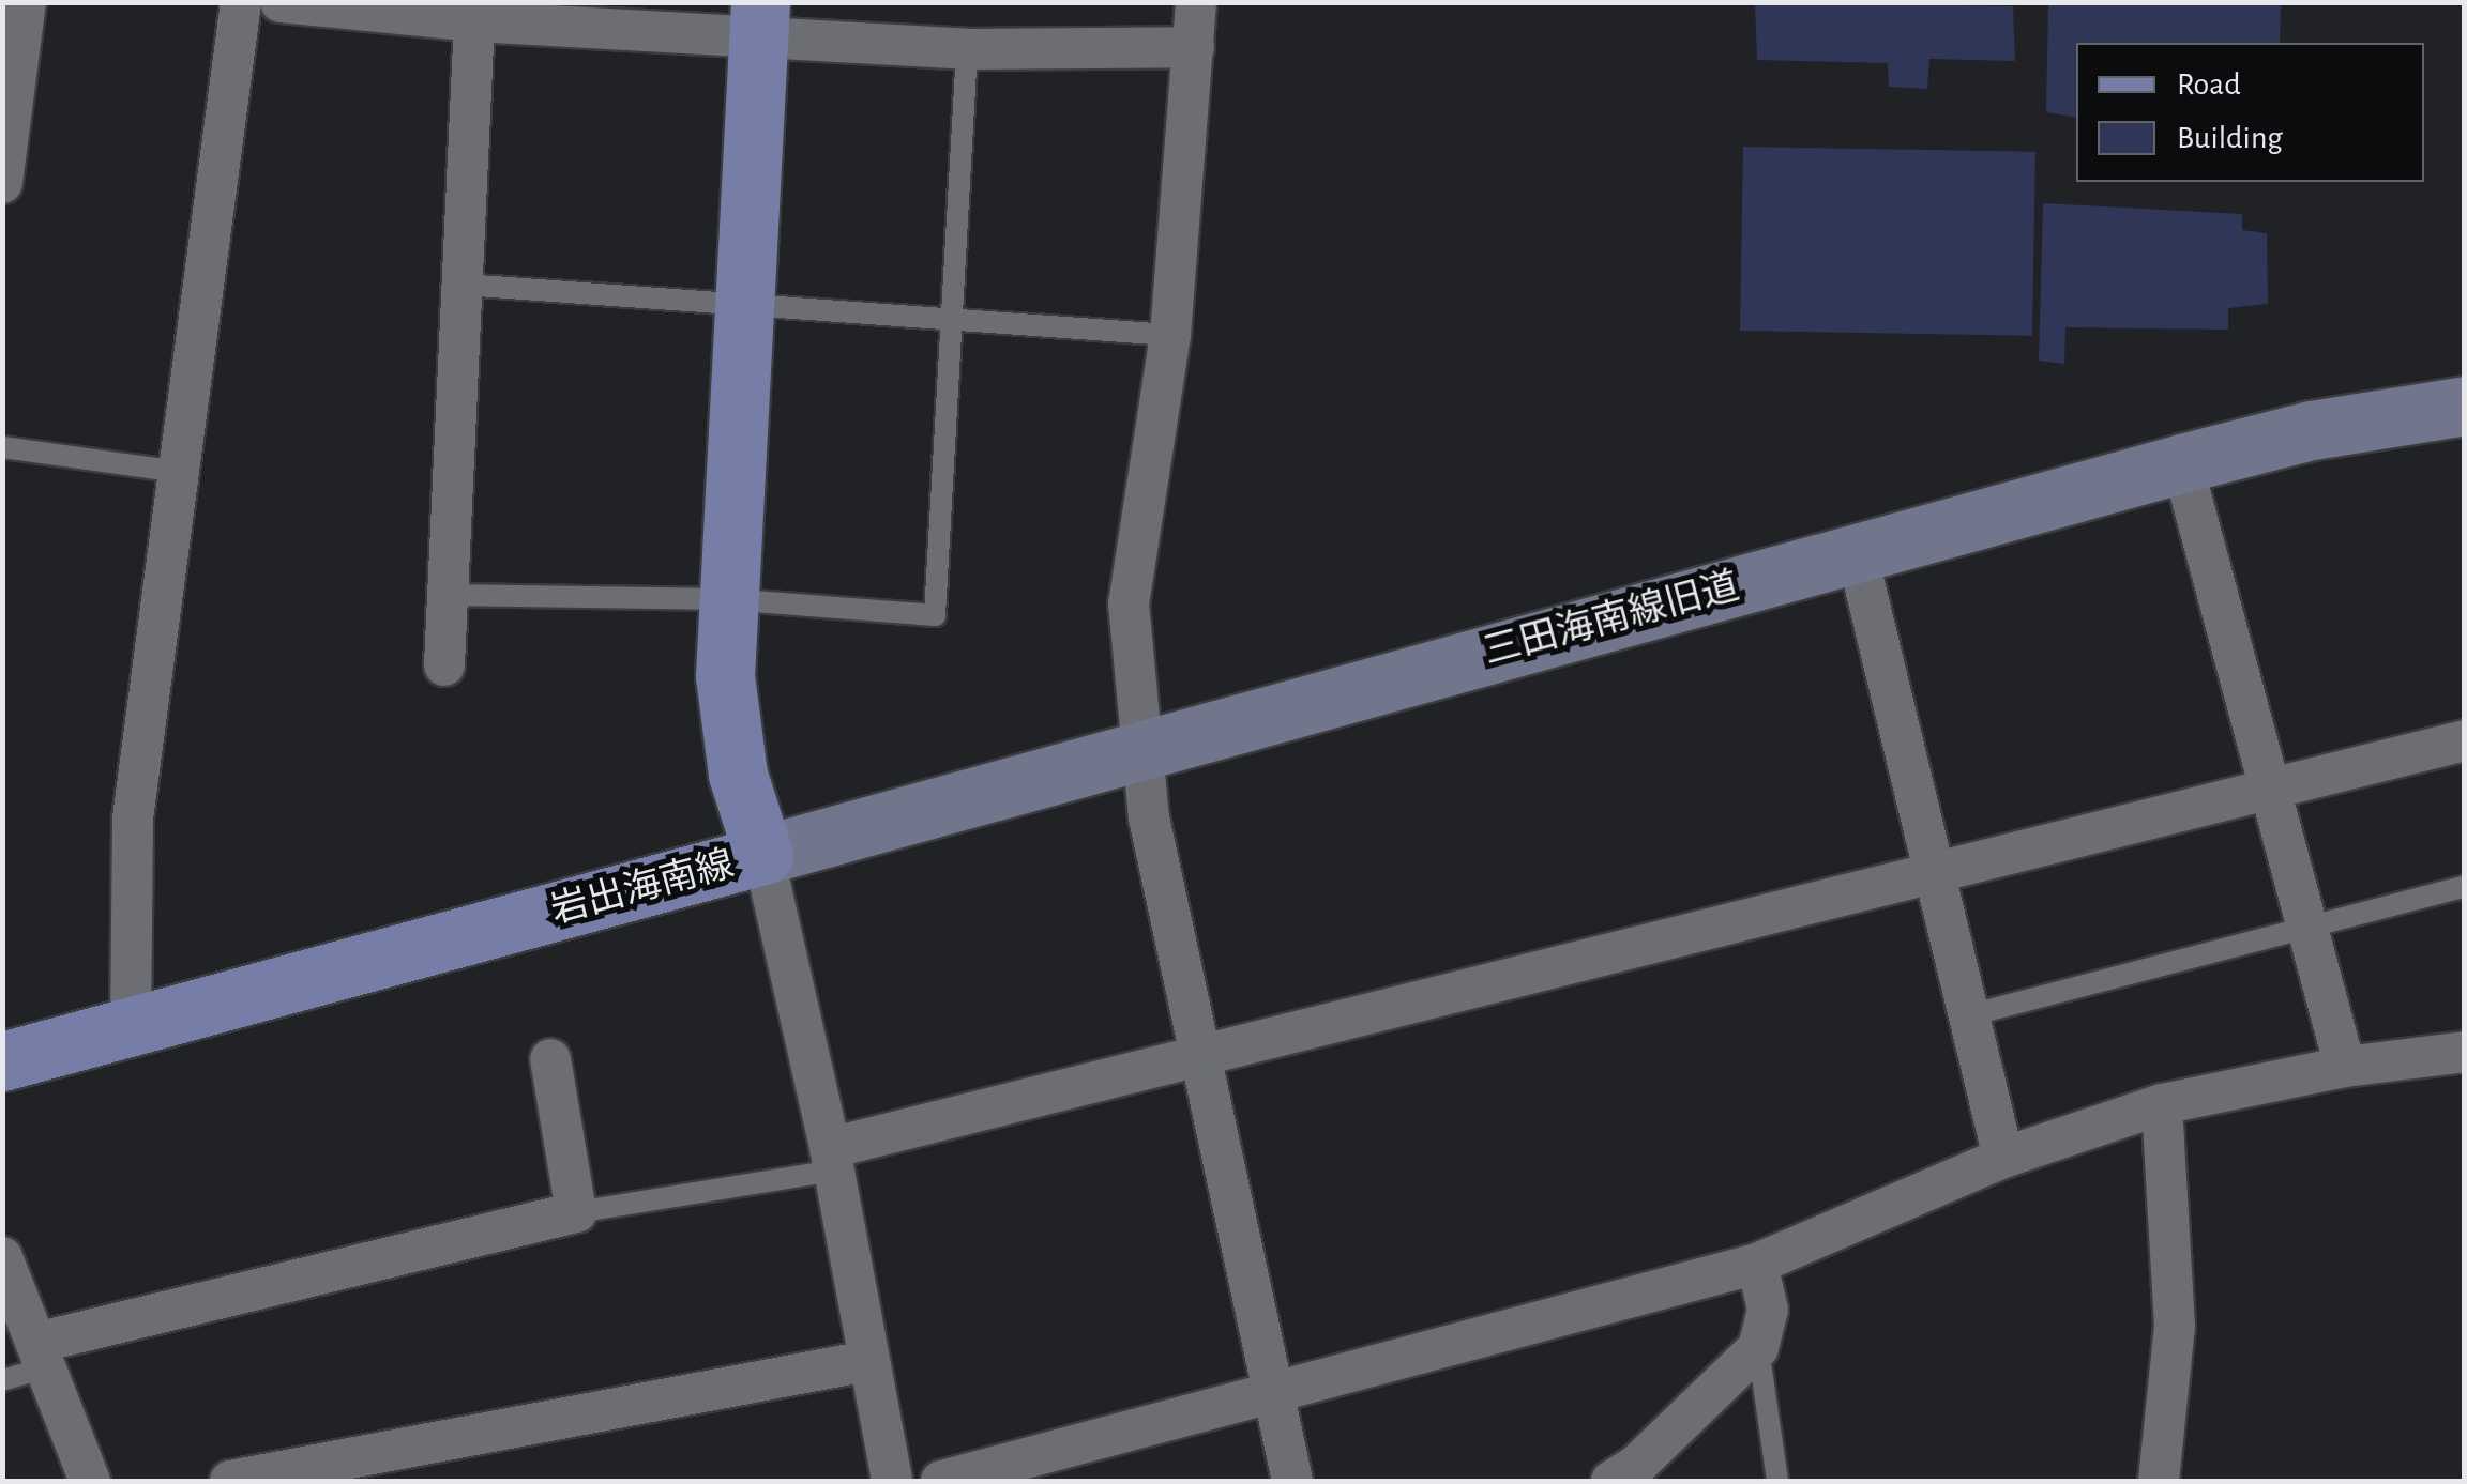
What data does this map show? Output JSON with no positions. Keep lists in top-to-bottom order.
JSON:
{
  "streets": {
    "main road": ["岩出海南線"],
    "street": ["三田海南線旧道"]
  },
  "crossings": [
    ["三田海南線旧道", "岩出海南線"]
  ],
  "legend": ["Road", "Building"]
}
